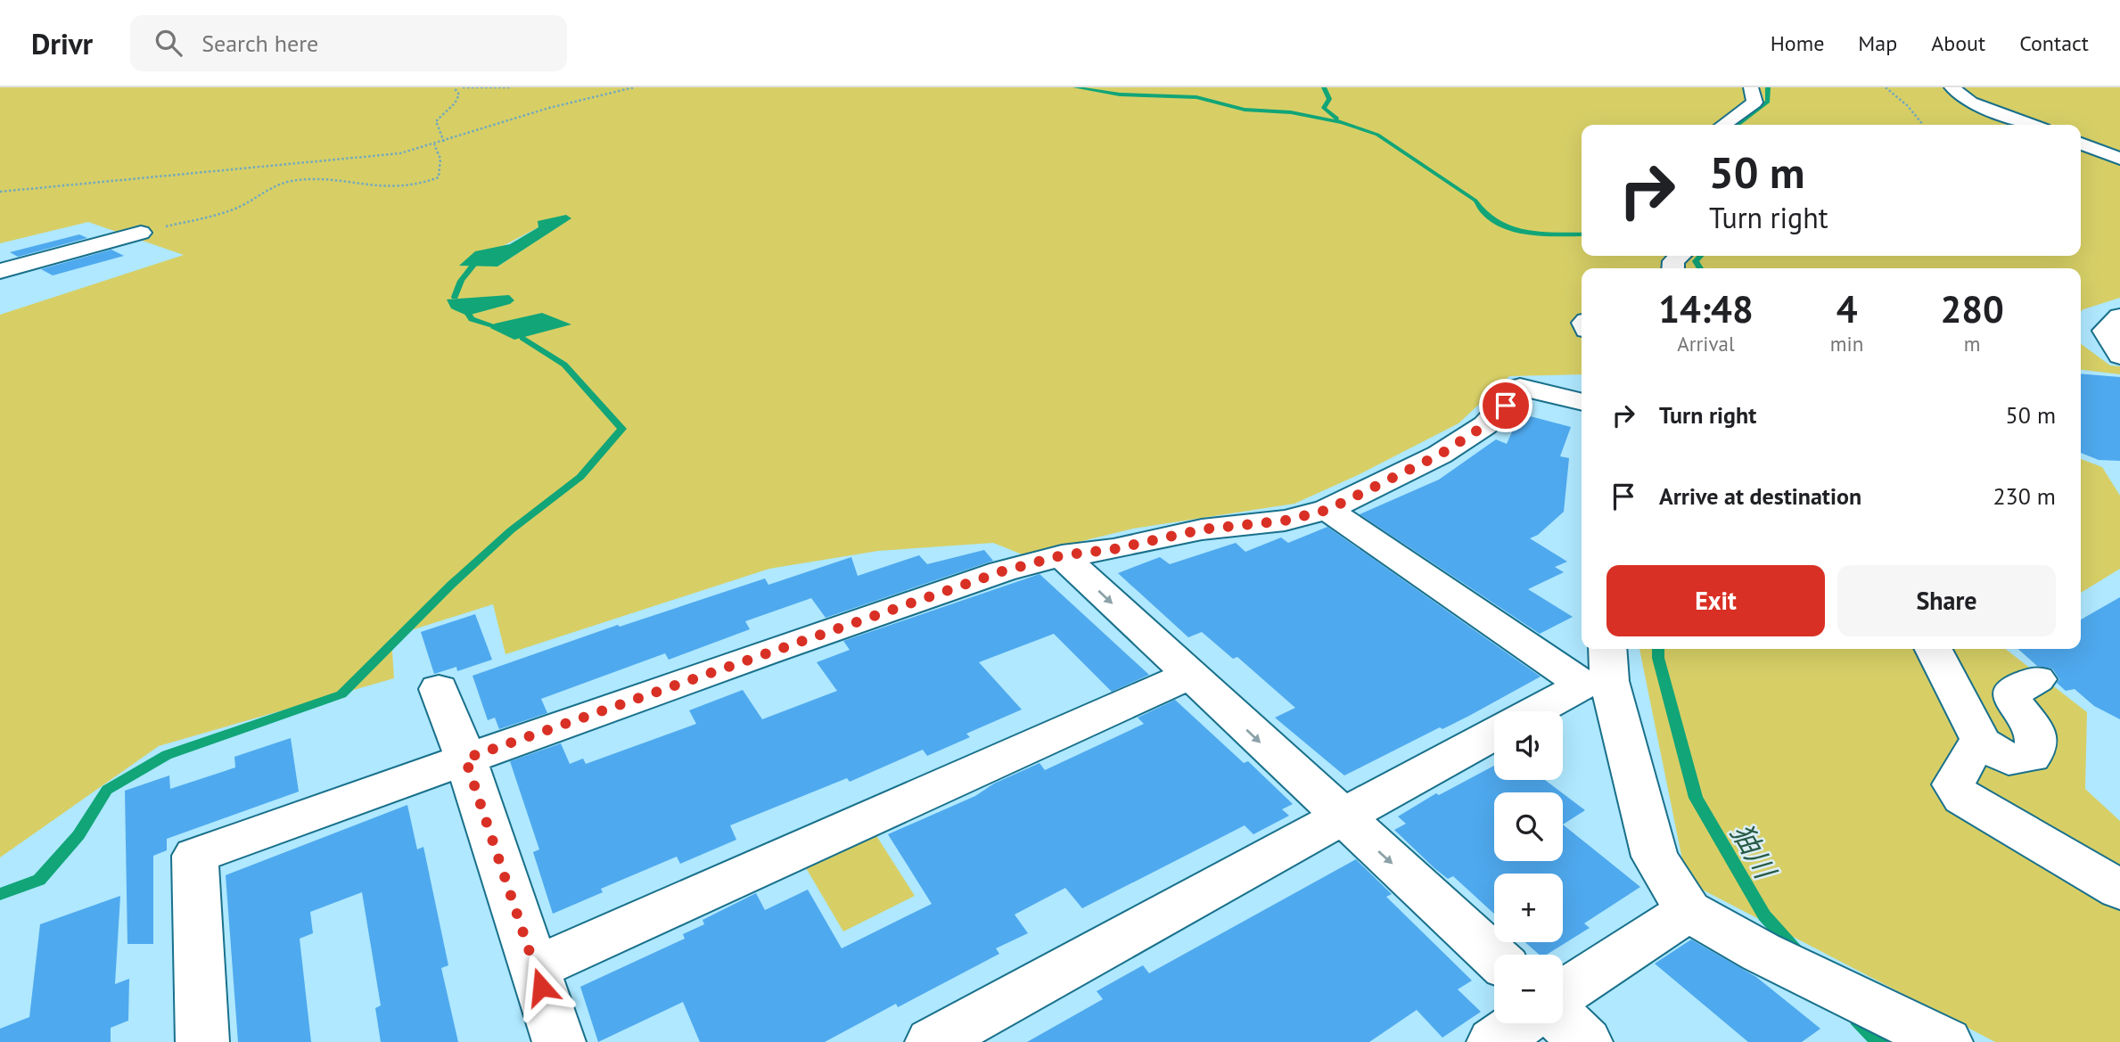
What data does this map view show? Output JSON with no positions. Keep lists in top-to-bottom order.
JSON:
{
  "water": ["㹨川"],
  "page": {
    "header": "Drivr",
    "search": "Search here",
    "nav": [
      "Home",
      "Map",
      "About",
      "Contact"
    ],
    "turn": ["50 m", "Turn right"],
    "eta": [
      "14:48",
      "Arrival",
      "4",
      "min",
      "280",
      "m"
    ],
    "list": [
      {
        "name": "Turn right",
        "value": "50 m"
      },
      {
        "name": "Arrive at destination",
        "value": "230 m"
      }
    ],
    "buttons": ["Exit", "Share"],
    "map_buttons": ["+", "−"]
  }
}
